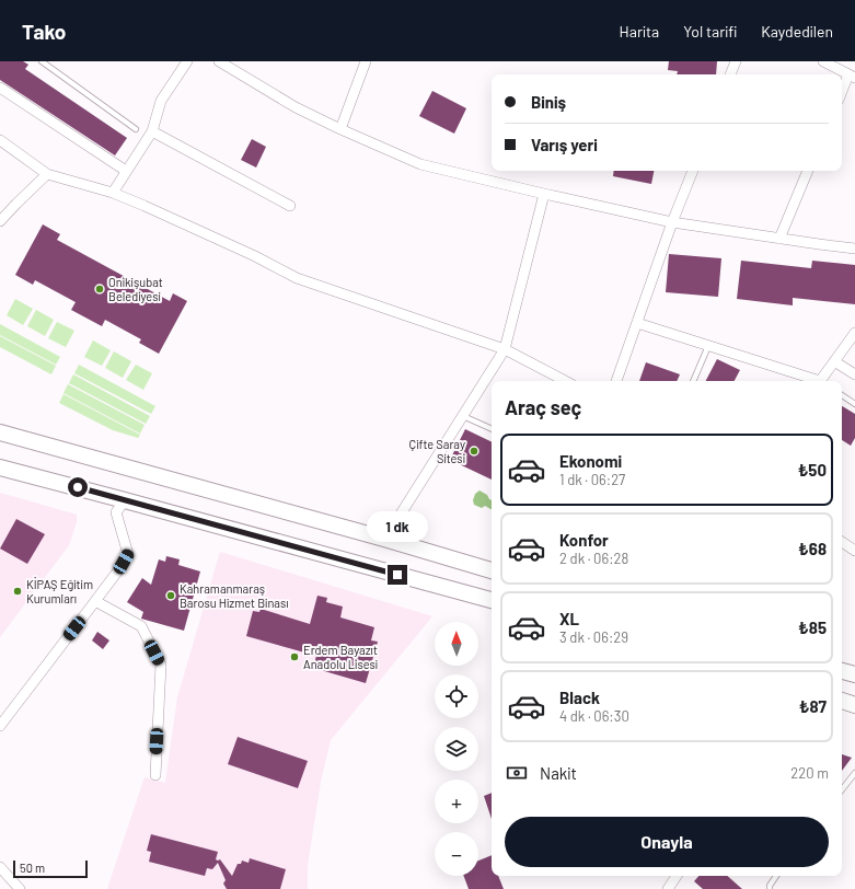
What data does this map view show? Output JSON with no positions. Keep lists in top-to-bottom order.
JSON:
{
  "places": [
    "Onikişubat Belediyesi",
    "Çifte Saray Sitesi",
    "KİPAŞ Eğitim Kurumları",
    "Kahramanmaraş Barosu Hizmet Binası",
    "Erdem Bayazıt Anadolu Lisesi"
  ],
  "scale_bar": "50 m",
  "north": "top",
  "page": {
    "header": "Tako",
    "nav": ["Harita", "Yol tarifi", "Kaydedilen"],
    "banner": ["Biniş", "Varış yeri"],
    "heading": "Araç seç",
    "list": [
      {
        "name": "Ekonomi",
        "note": "1 dk · 06:27",
        "value": "₺50"
      },
      {
        "name": "Konfor",
        "note": "2 dk · 06:28",
        "value": "₺68"
      },
      {
        "name": "XL",
        "note": "3 dk · 06:29",
        "value": "₺85"
      },
      {
        "name": "Black",
        "note": "4 dk · 06:30",
        "value": "₺87"
      }
    ],
    "bubble": "1 dk",
    "map_buttons": ["+", "−"],
    "pay": ["Nakit", "220 m"],
    "buttons": "Onayla",
    "scale": "50 m"
  }
}
